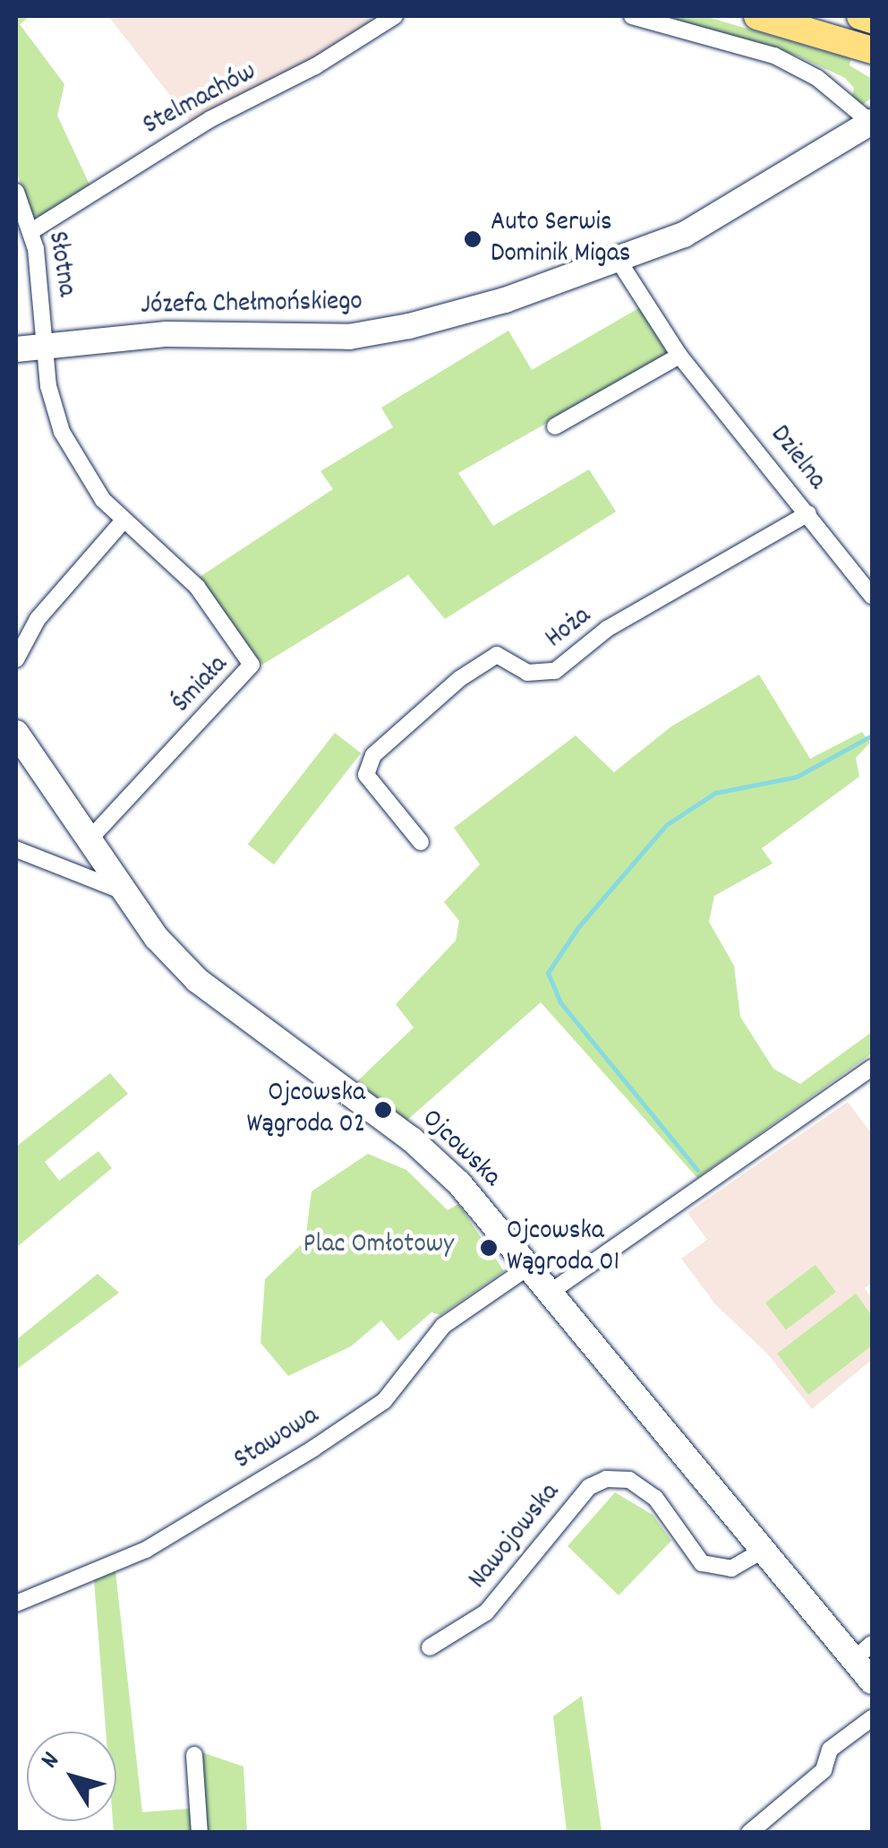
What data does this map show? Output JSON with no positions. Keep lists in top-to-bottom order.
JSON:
{
  "streets": {
    "street": [
      "Stelmachów",
      "Słotna",
      "Józefa Chełmońskiego",
      "Dzielna",
      "Hoża",
      "Śmiała",
      "Ojcowska",
      "Stawowa",
      "Nawojowska"
    ]
  },
  "crossings": [
    ["Stelmachów", "Słotna"],
    ["Słotna", "Józefa Chełmońskiego"],
    ["Słotna", "Śmiała"],
    ["Józefa Chełmońskiego", "Dzielna"],
    ["Józefa Chełmońskiego", "Śmiała"],
    ["Dzielna", "Hoża"],
    ["Śmiała", "Ojcowska"],
    ["Ojcowska", "Stawowa"],
    ["Ojcowska", "Nawojowska"]
  ],
  "parks": ["Plac Omłotowy"],
  "places": ["Auto Serwis Dominik Migas", "Ojcowska Wągroda 02", "Ojcowska Wągroda 01"],
  "north": "top left"
}
